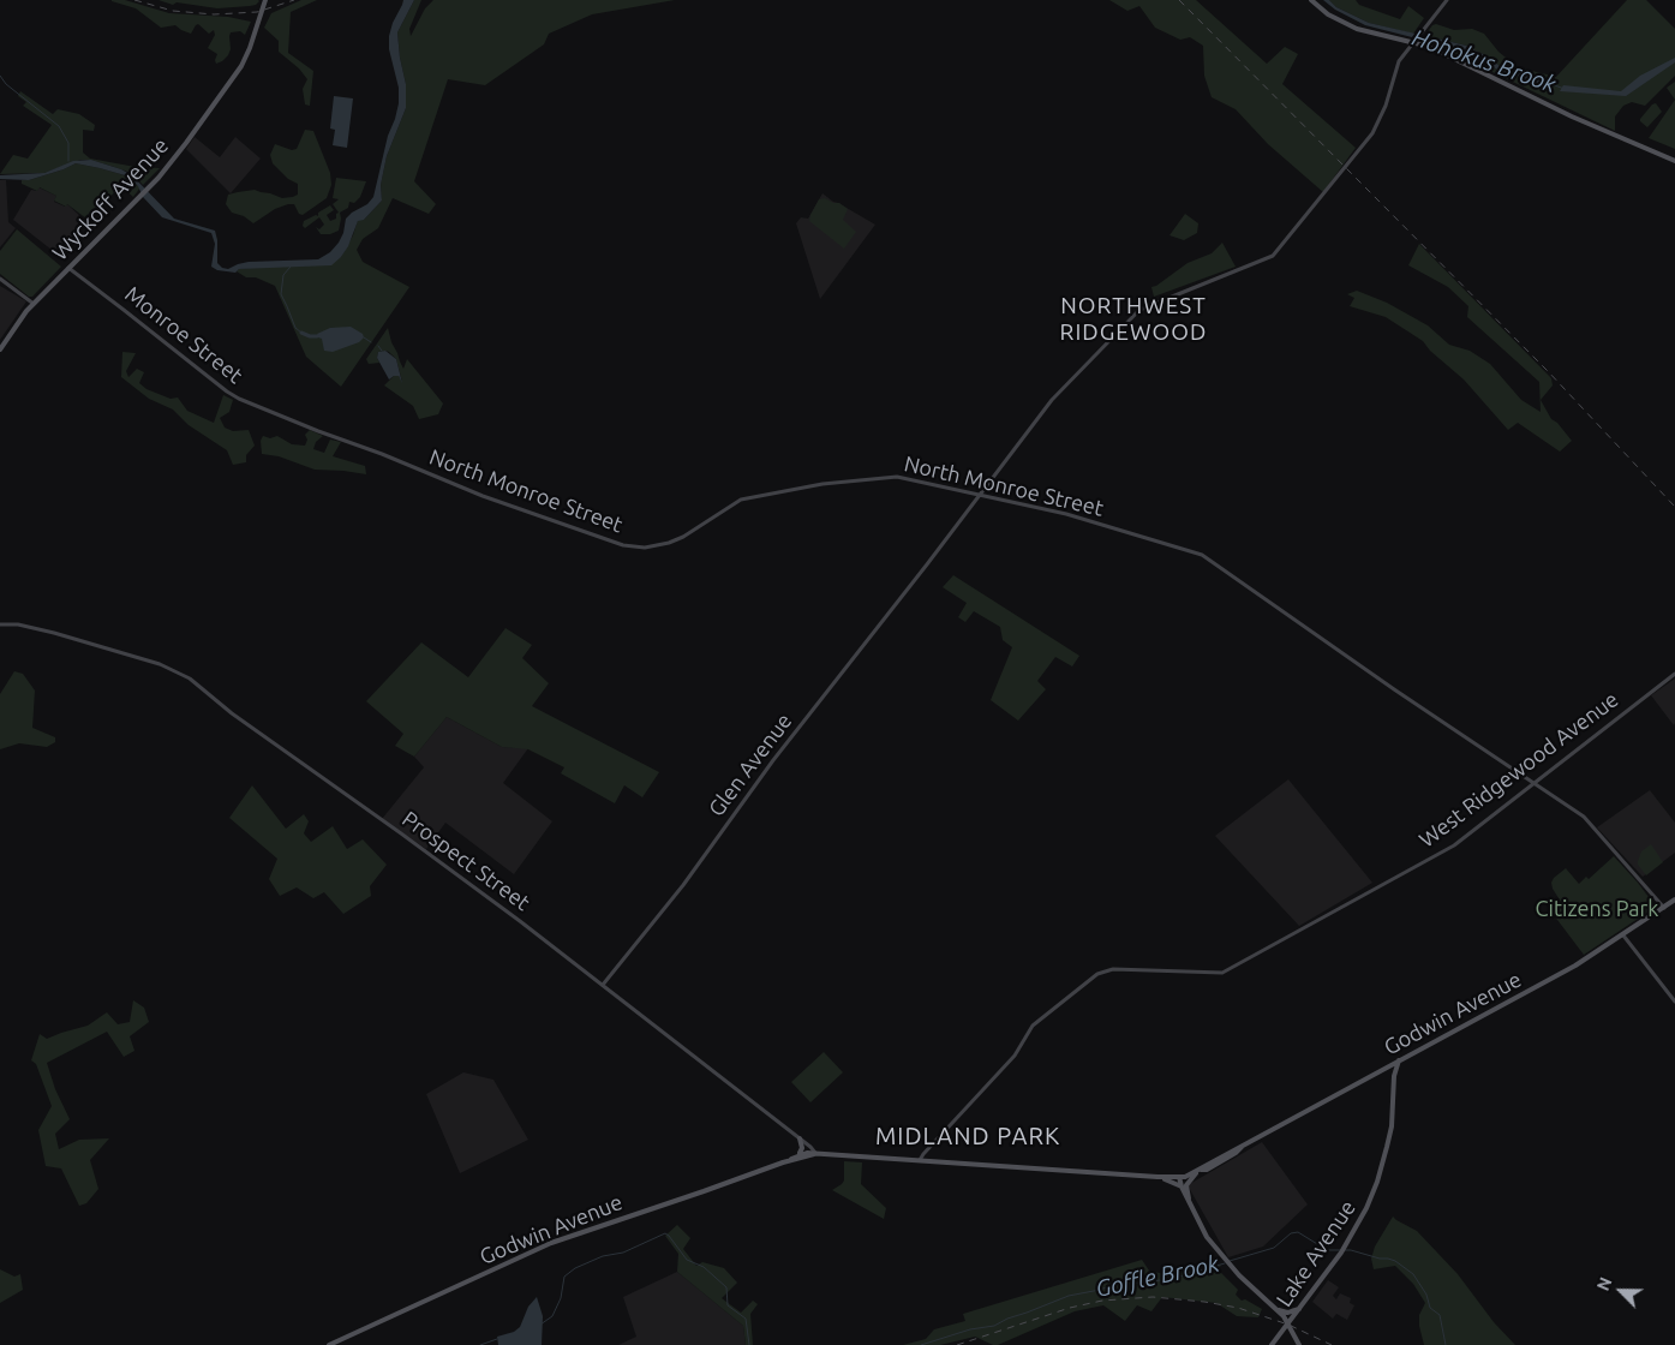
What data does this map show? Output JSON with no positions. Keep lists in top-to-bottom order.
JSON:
{
  "streets": {
    "main road": [
      "Wyckoff Avenue",
      "Monroe Street",
      "North Monroe Street",
      "Glen Avenue",
      "West Ridgewood Avenue",
      "Prospect Street",
      "Godwin Avenue",
      "Lake Avenue"
    ]
  },
  "crossings": [
    ["Wyckoff Avenue", "Monroe Street"],
    ["Monroe Street", "North Monroe Street"],
    ["North Monroe Street", "Glen Avenue"],
    ["North Monroe Street", "West Ridgewood Avenue"],
    ["North Monroe Street", "Godwin Avenue"],
    ["Glen Avenue", "Prospect Street"],
    ["West Ridgewood Avenue", "Godwin Avenue"],
    ["Prospect Street", "Godwin Avenue"],
    ["Godwin Avenue", "Lake Avenue"]
  ],
  "districts": ["NORTHWEST RIDGEWOOD", "MIDLAND PARK"],
  "water": ["Hohokus Brook", "Goffle Brook"],
  "parks": ["Citizens Park"],
  "north": "top left"
}
